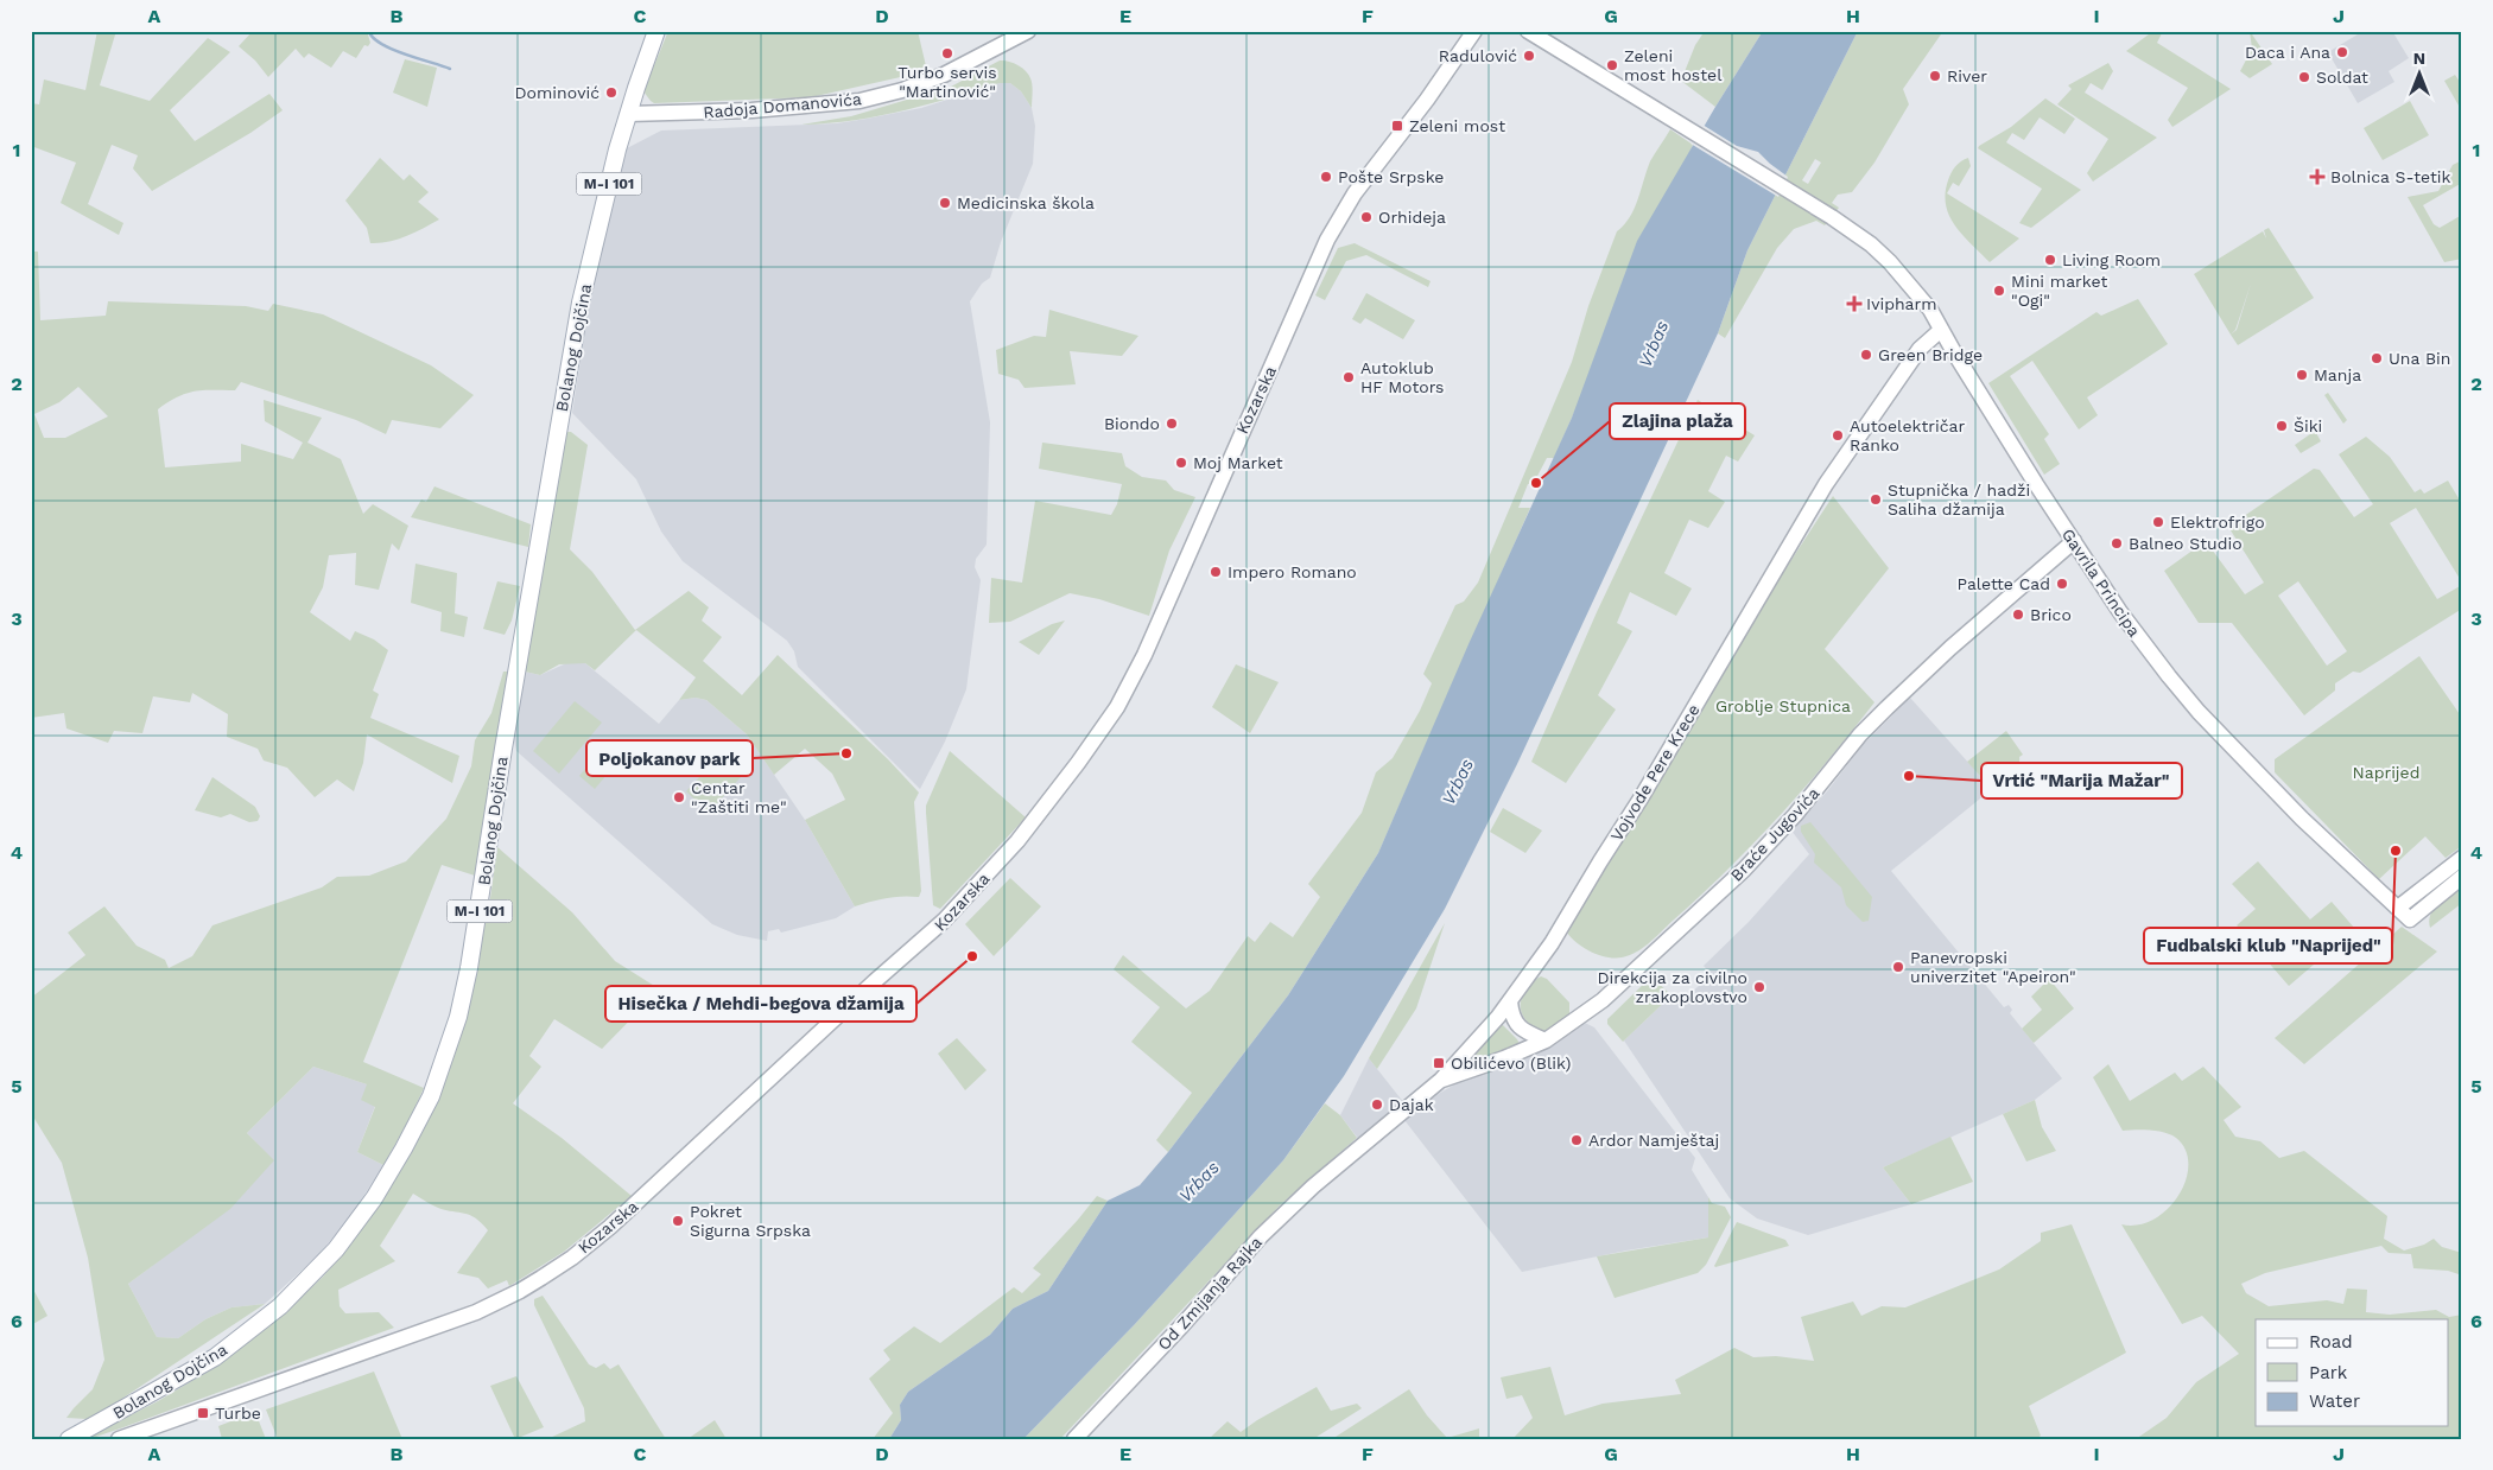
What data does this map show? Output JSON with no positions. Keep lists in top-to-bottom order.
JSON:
{
  "streets": {
    "main road": [
      "Radoja Domanovića",
      "M-I 101",
      "Bolanog Dojčina",
      "Kozarska",
      "Gavrila Principa",
      "Vojvode Pere Krece",
      "Braće Jugovića",
      "Od Zmijanja Rajka"
    ]
  },
  "crossings": [
    ["Radoja Domanovića", "M-I 101"],
    ["Radoja Domanovića", "Bolanog Dojčina"],
    ["M-I 101", "Bolanog Dojčina"],
    ["Gavrila Principa", "Vojvode Pere Krece"],
    ["Gavrila Principa", "Braće Jugovića"],
    ["Vojvode Pere Krece", "Braće Jugovića"],
    ["Vojvode Pere Krece", "Od Zmijanja Rajka"]
  ],
  "water": ["Vrbas"],
  "parks": ["Groblje Stupnica", "Naprijed"],
  "places": {
    "other": [
      "Daca i Ana",
      "Turbo servis \"Martinović\"",
      "Radulović",
      "Zeleni most hostel",
      "River",
      "Soldat",
      "Dominović",
      "Pošte Srpske",
      "Medicinska škola",
      "Orhideja",
      "Living Room",
      "Mini market \"Ogi\"",
      "Green Bridge",
      "Una Bin",
      "Manja",
      "Autoklub HF Motors",
      "Biondo",
      "Šiki",
      "Autoelektričar Ranko",
      "Moj Market",
      "Zlajina plaža",
      "Stupnička / hadži Saliha džamija",
      "Elektrofrigo",
      "Balneo Studio",
      "Impero Romano",
      "Palette Cad",
      "Brico",
      "Poljokanov park",
      "Vrtić \"Marija Mažar\"",
      "Centar \"Zaštiti me\"",
      "Fudbalski klub \"Naprijed\"",
      "Hisečka / Mehdi-begova džamija",
      "Panevropski univerzitet \"Apeiron\"",
      "Direkcija za civilno zrakoplovstvo",
      "Dajak",
      "Ardor Namještaj",
      "Pokret Sigurna Srpska"
    ],
    "transit": ["Zeleni most", "Obilićevo (Blik)", "Turbe"],
    "health": ["Bolnica S-tetik", "Ivipharm"]
  },
  "legend": ["Road", "Park", "Water"],
  "north": "top",
  "grid": {
    "columns": [
      "A",
      "B",
      "C",
      "D",
      "E",
      "F",
      "G",
      "H",
      "I",
      "J"
    ],
    "rows": [
      "1",
      "2",
      "3",
      "4",
      "5",
      "6"
    ]
  }
}
